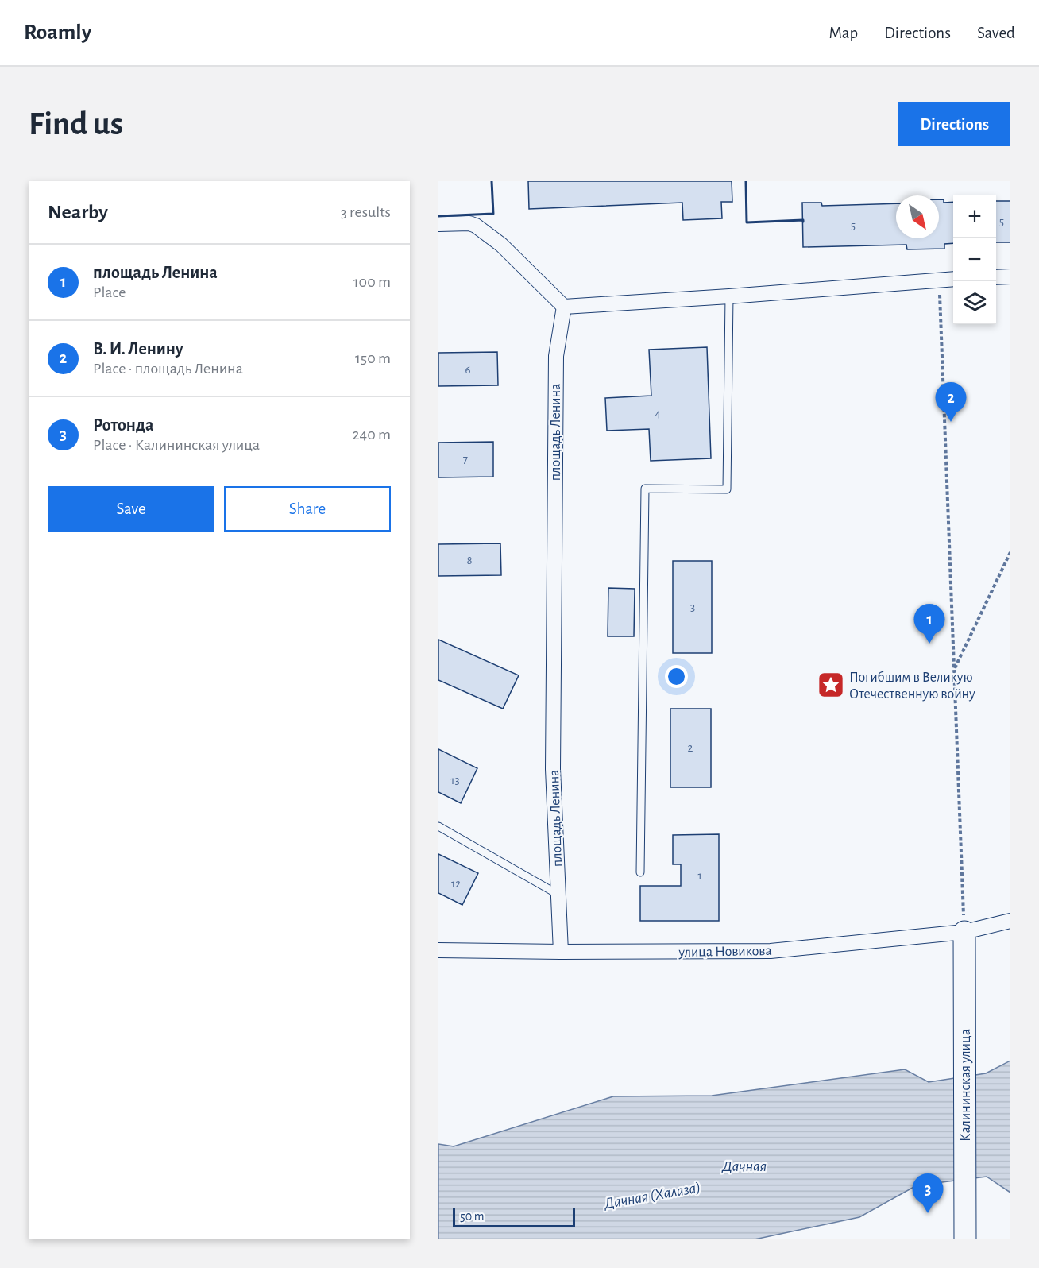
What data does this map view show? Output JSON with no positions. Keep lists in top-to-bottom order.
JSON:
{
  "streets": {
    "street": ["площадь Ленина", "улица Новикова", "Калининская улица"]
  },
  "crossings": [
    ["площадь Ленина", "улица Новикова"],
    ["улица Новикова", "Калининская улица"]
  ],
  "water": ["Дачная", "Дачная (Халаза)"],
  "places": {
    "place": ["Погибшим в Великую Отечественную войну"]
  },
  "house_numbers": [
    "5",
    "5",
    "6",
    "4",
    "7",
    "8",
    "3",
    "2",
    "13",
    "1",
    "12"
  ],
  "scale_bar": "50 m",
  "north": "bottom right",
  "page": {
    "header": "Roamly",
    "nav": ["Map", "Directions", "Saved"],
    "buttons": [
      "Directions",
      ["Save", "Share"]
    ],
    "title": "Find us",
    "heading": ["Nearby", "3 results"],
    "map_buttons": ["+", "−"],
    "list": [
      {
        "mark": "1",
        "name": "площадь Ленина",
        "note": "Place",
        "value": "100 m"
      },
      {
        "mark": "2",
        "name": "В. И. Ленину",
        "note": "Place · площадь Ленина",
        "value": "150 m"
      },
      {
        "mark": "3",
        "name": "Ротонда",
        "note": "Place · Калининская улица",
        "value": "240 m"
      }
    ],
    "pins": ["2", "1", "3"],
    "scale": "50 m"
  }
}
